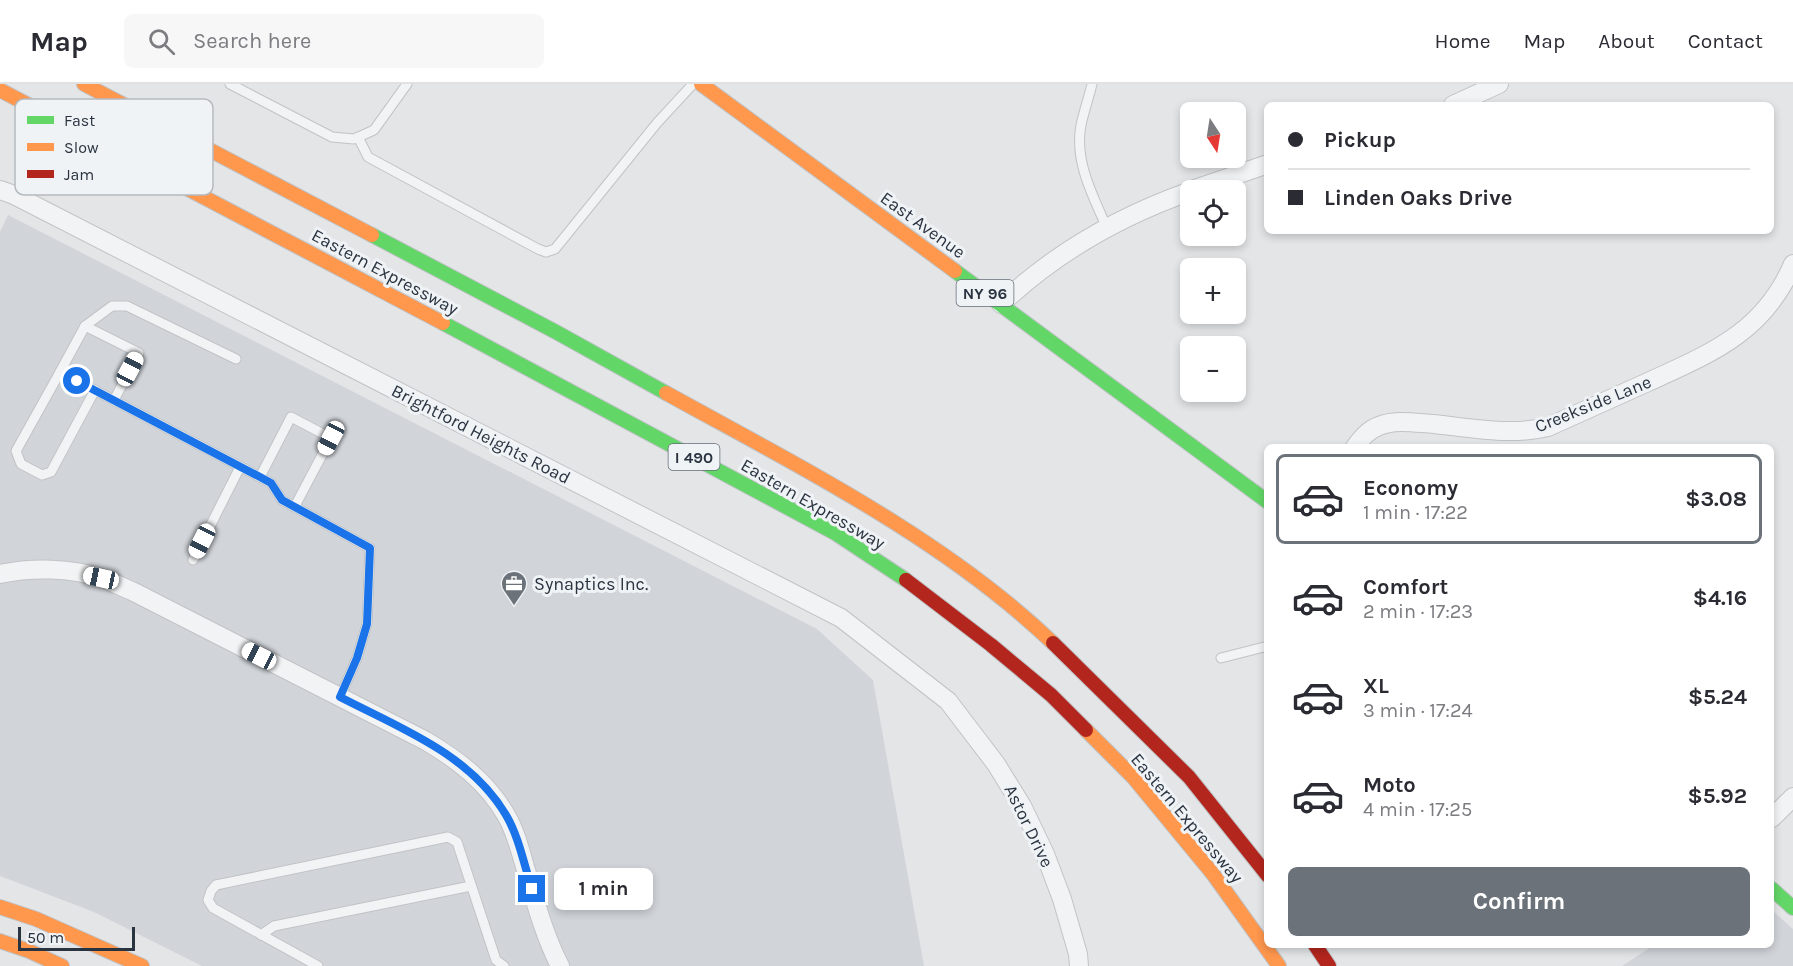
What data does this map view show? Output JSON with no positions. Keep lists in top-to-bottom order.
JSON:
{
  "streets": {
    "main road": [
      "East Avenue",
      "Eastern Expressway",
      "NY 96",
      "I 490"
    ],
    "street": ["Creekside Lane", "Brightford Heights Road", "Astor Drive"]
  },
  "crossings": [
    ["Brightford Heights Road", "Astor Drive"]
  ],
  "places": {
    "office": ["Synaptics Inc."]
  },
  "legend": ["Fast", "Slow", "Jam"],
  "scale_bar": "50 m",
  "north": "bottom",
  "page": {
    "header": "Map",
    "search": "Search here",
    "nav": [
      "Home",
      "Map",
      "About",
      "Contact"
    ],
    "map_buttons": ["+", "−"],
    "banner": ["Pickup", "Linden Oaks Drive"],
    "list": [
      {
        "name": "Economy",
        "note": "1 min · 17:22",
        "value": "$3.08"
      },
      {
        "name": "Comfort",
        "note": "2 min · 17:23",
        "value": "$4.16"
      },
      {
        "name": "XL",
        "note": "3 min · 17:24",
        "value": "$5.24"
      },
      {
        "name": "Moto",
        "note": "4 min · 17:25",
        "value": "$5.92"
      }
    ],
    "buttons": "Confirm",
    "bubble": "1 min",
    "scale": "50 m"
  }
}
